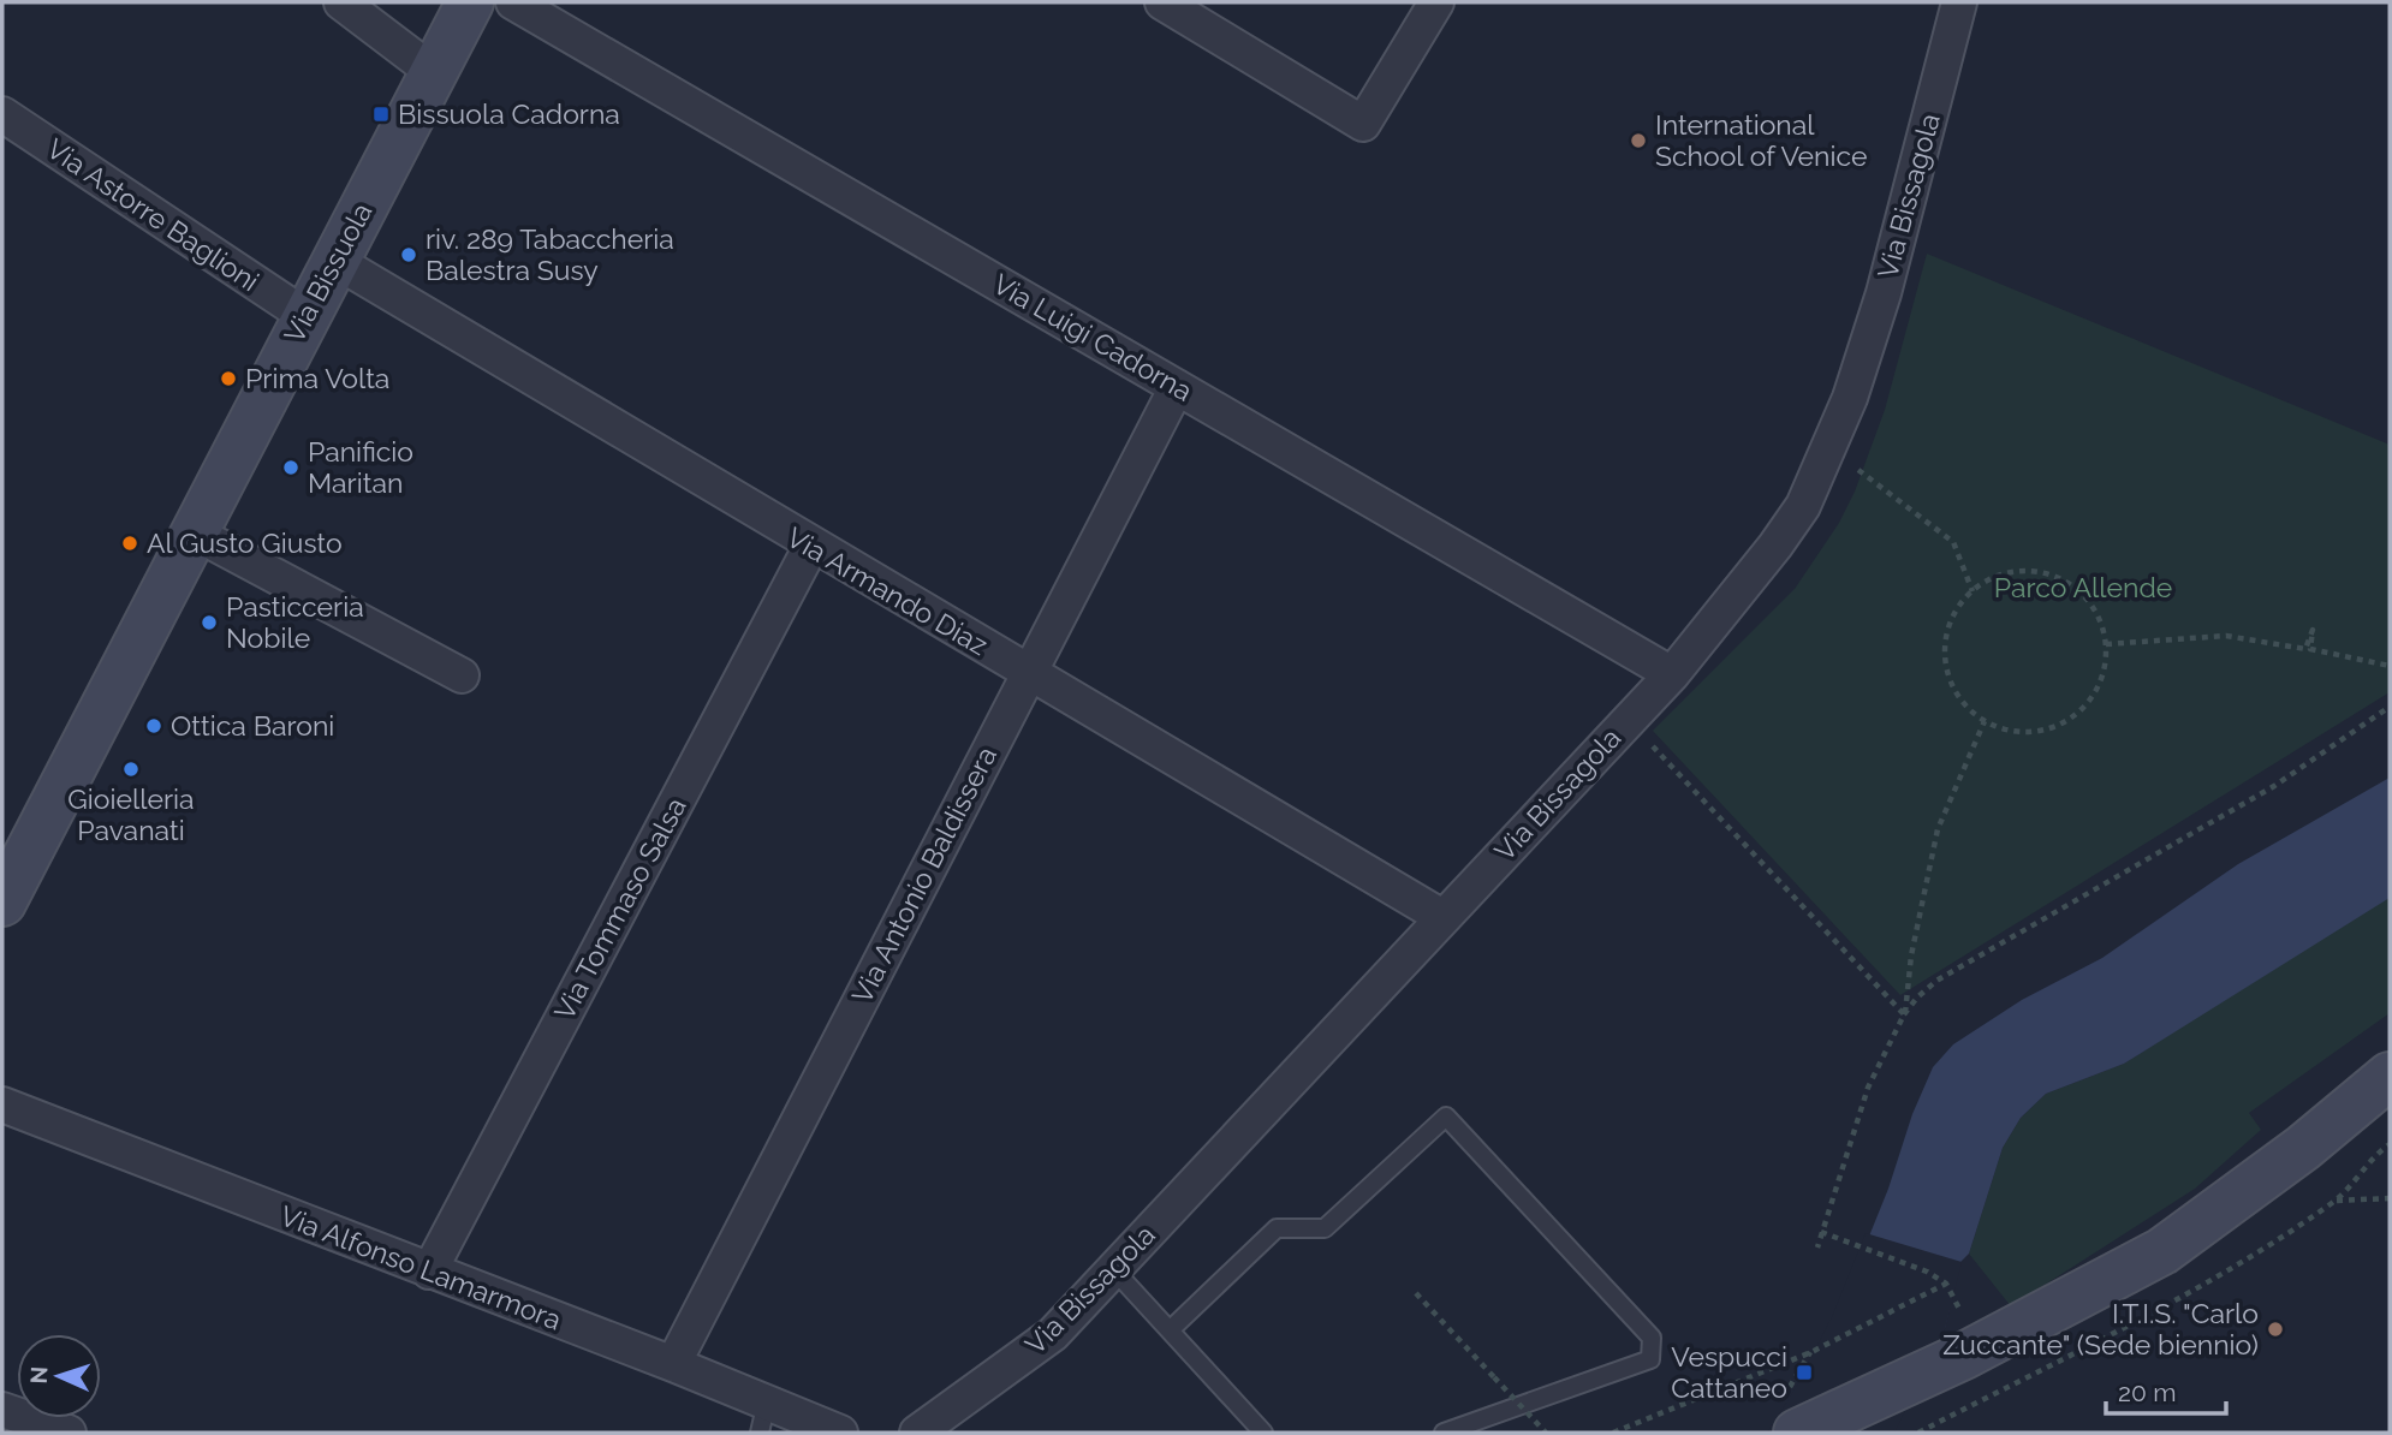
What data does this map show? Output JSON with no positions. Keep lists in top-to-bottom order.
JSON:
{
  "streets": {
    "street": [
      "Via Bissagola",
      "Via Astorre Baglioni",
      "Via Bissuola",
      "Via Luigi Cadorna",
      "Via Armando Diaz",
      "Via Antonio Baldissera",
      "Via Tommaso Salsa",
      "Via Alfonso Lamarmora"
    ]
  },
  "crossings": [
    ["Via Bissagola", "Via Luigi Cadorna"],
    ["Via Bissagola", "Via Armando Diaz"],
    ["Via Astorre Baglioni", "Via Bissuola"],
    ["Via Bissuola", "Via Armando Diaz"],
    ["Via Luigi Cadorna", "Via Antonio Baldissera"],
    ["Via Armando Diaz", "Via Antonio Baldissera"],
    ["Via Armando Diaz", "Via Tommaso Salsa"],
    ["Via Antonio Baldissera", "Via Alfonso Lamarmora"],
    ["Via Tommaso Salsa", "Via Alfonso Lamarmora"]
  ],
  "parks": ["Parco Allende"],
  "places": {
    "transit": ["Bissuola Cadorna", "Vespucci Cattaneo"],
    "other": [
      "International School of Venice",
      "riv. 289 Tabaccheria Balestra Susy",
      "Prima Volta",
      "Panificio Maritan",
      "Al Gusto Giusto",
      "Pasticceria Nobile",
      "Ottica Baroni",
      "Gioielleria Pavanati",
      "I.T.I.S. \"Carlo Zuccante\" (Sede biennio)"
    ]
  },
  "scale_bar": "20 m",
  "north": "left"
}
